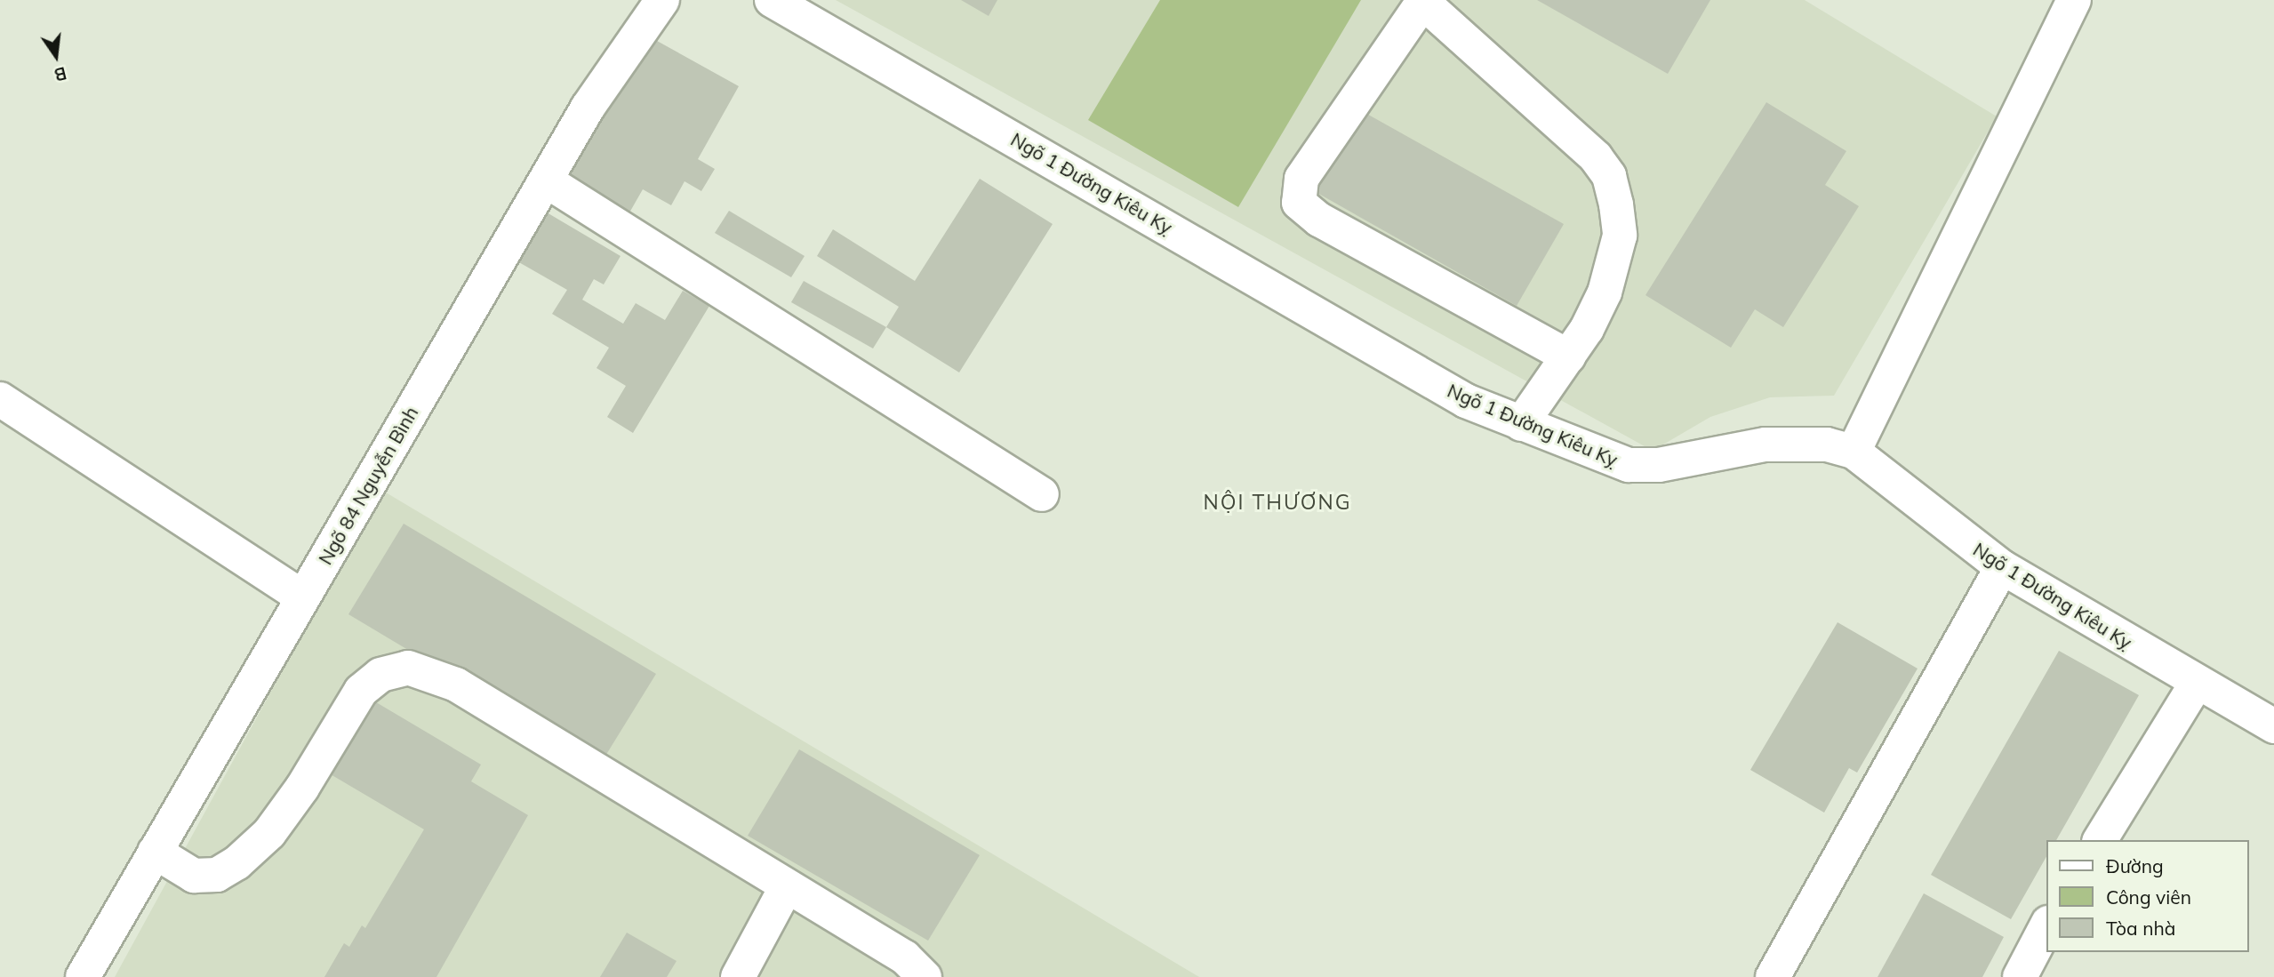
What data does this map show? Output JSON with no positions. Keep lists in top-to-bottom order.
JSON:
{
  "streets": {
    "street": ["Ngõ 1 Đường Kiêu Kỵ", "Ngõ 84 Nguyễn Bình"]
  },
  "districts": ["NỘI THƯƠNG"],
  "legend": ["Đường", "Công viên", "Tòa nhà"],
  "north": "bottom"
}
